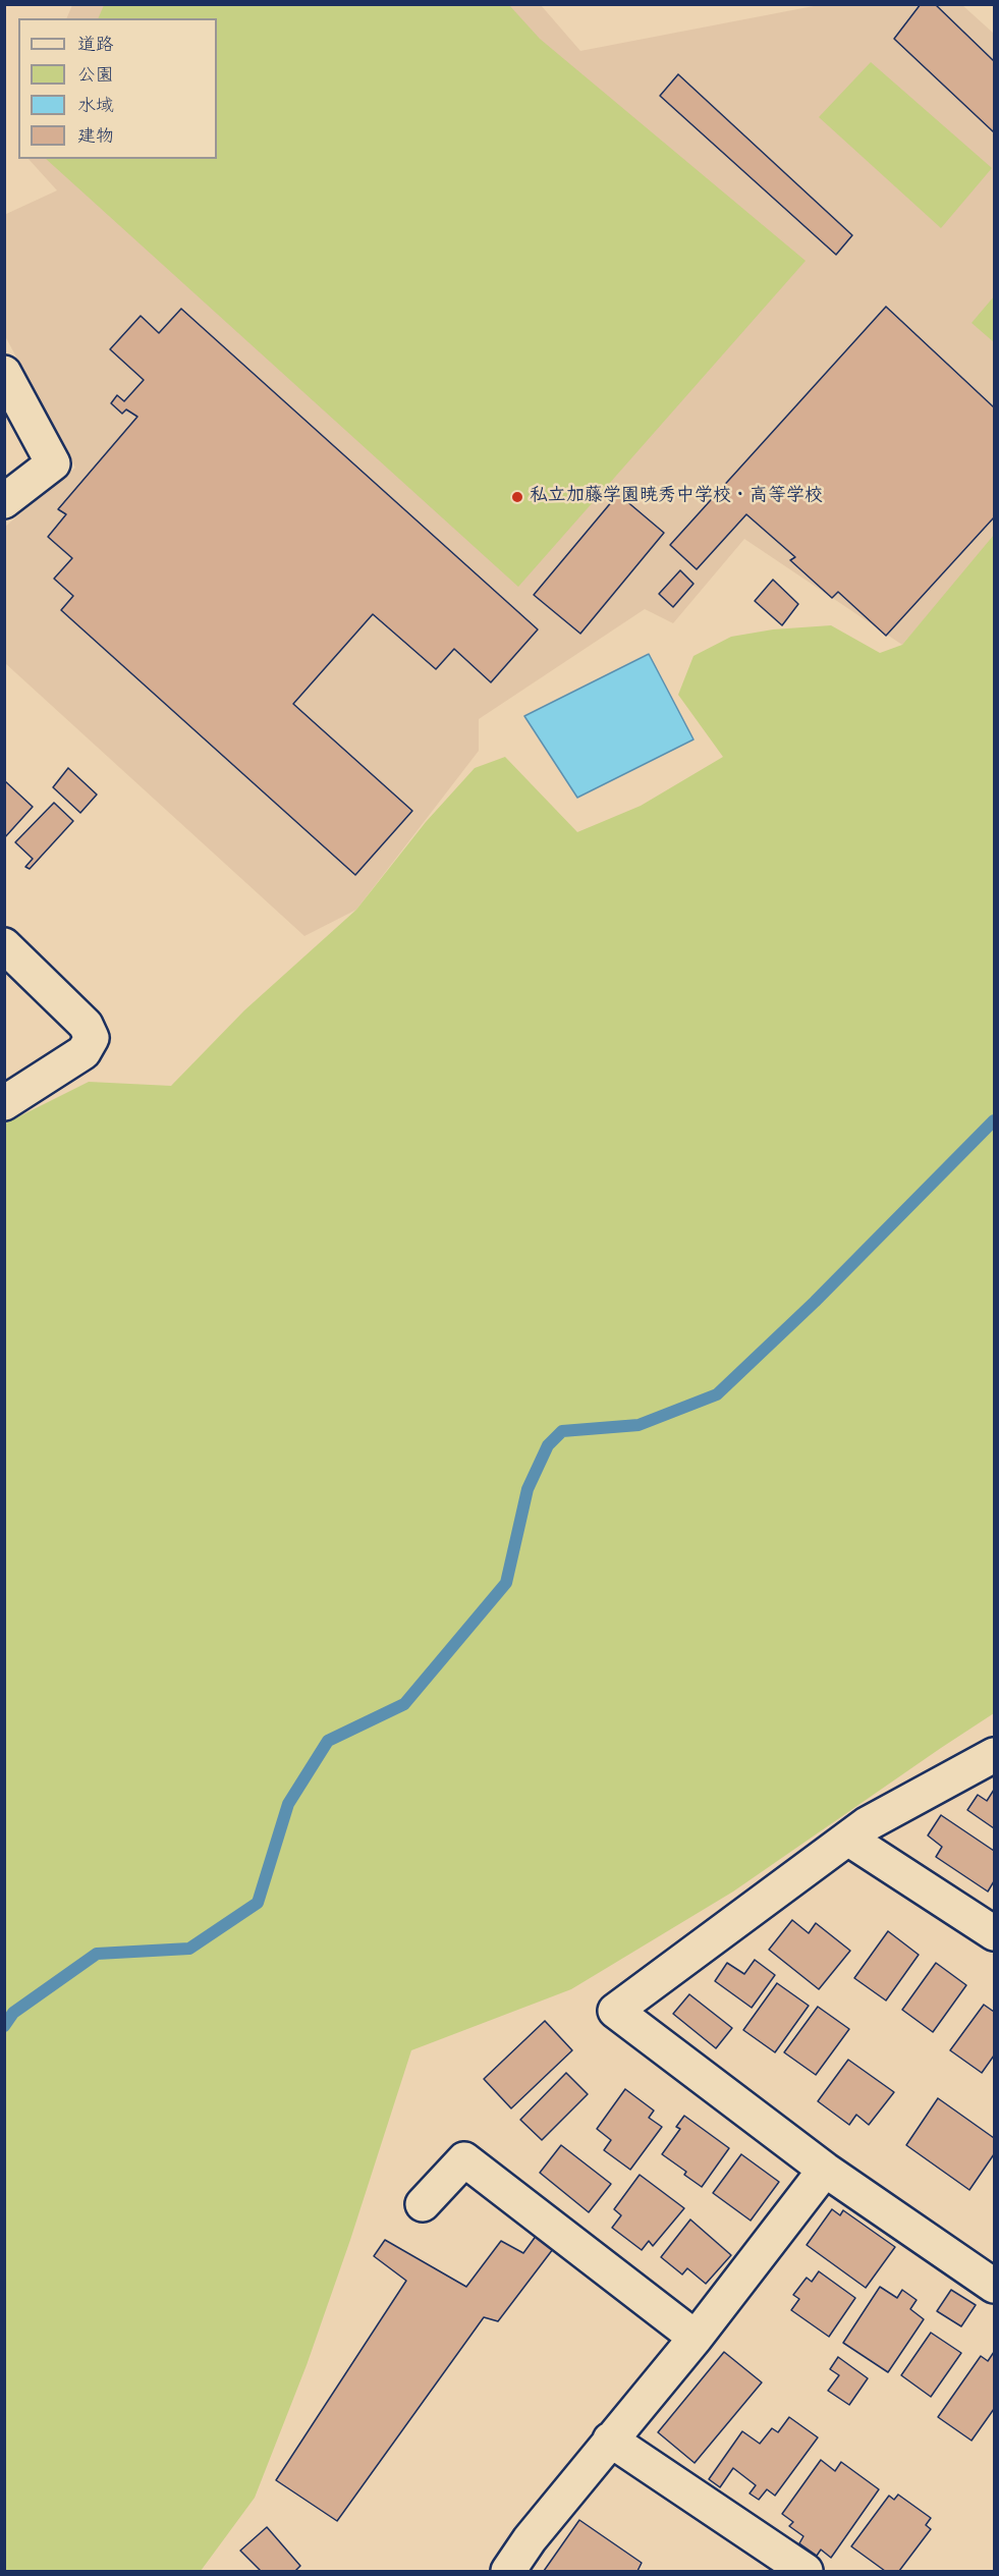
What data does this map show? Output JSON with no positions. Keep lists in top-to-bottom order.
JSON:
{
  "places": ["私立加藤学園暁秀中学校・高等学校"],
  "legend": [
    "道路",
    "公園",
    "水域",
    "建物"
  ]
}
